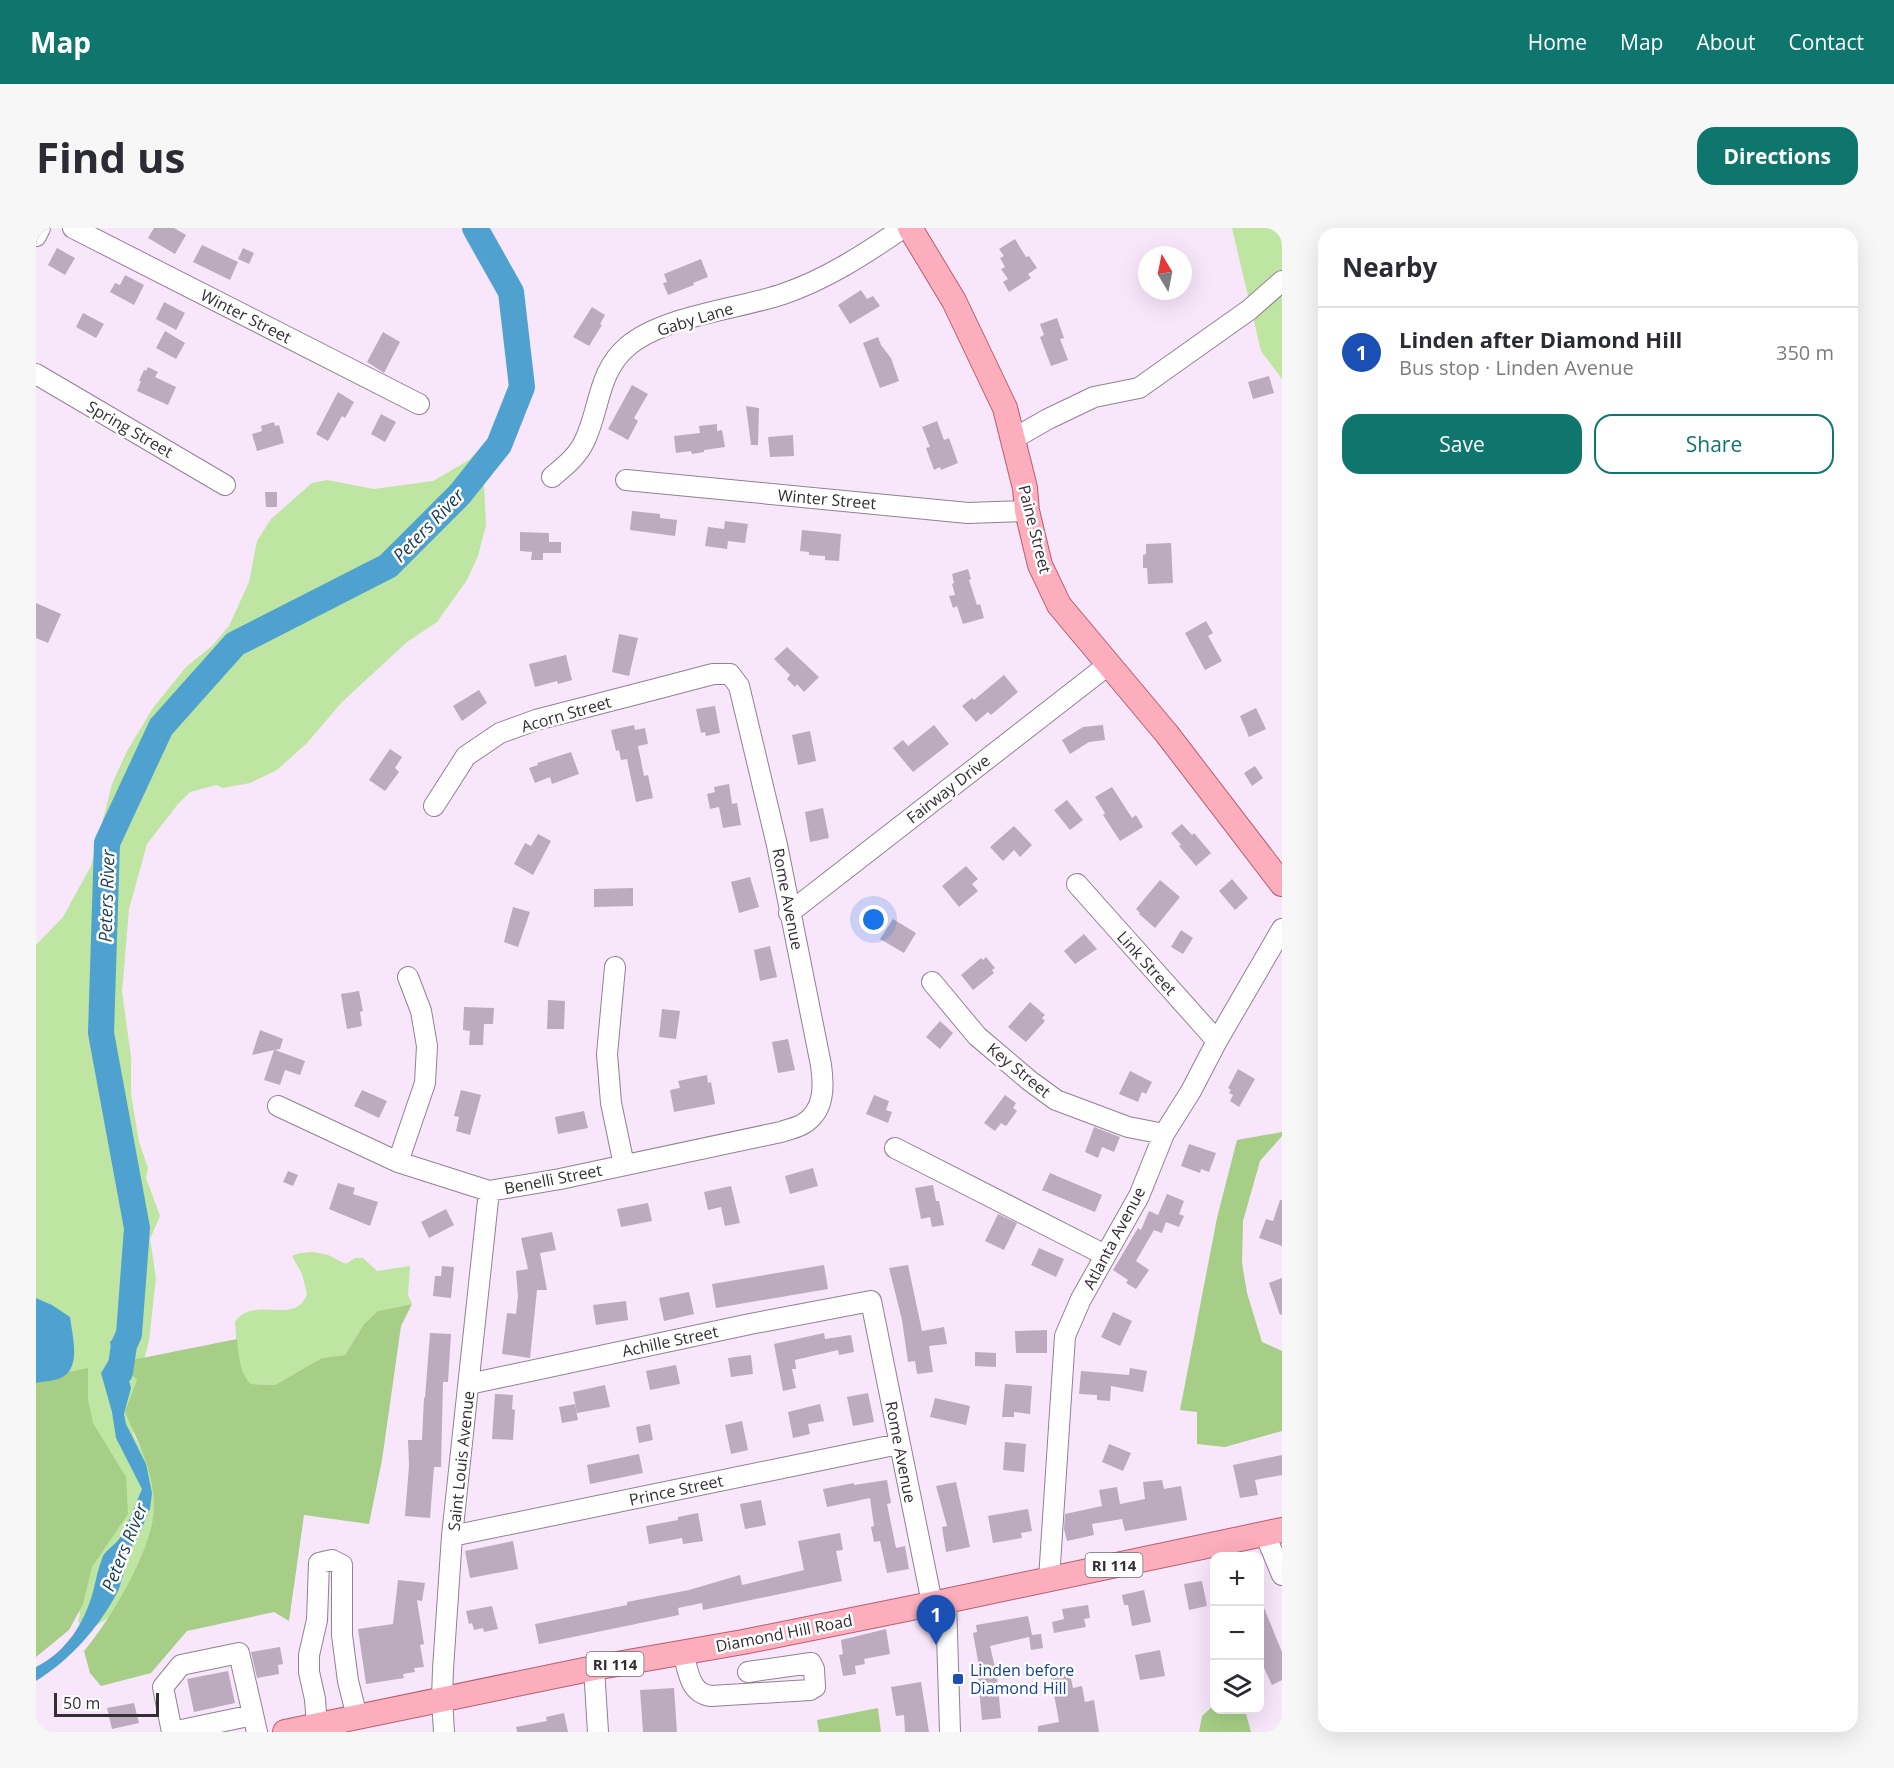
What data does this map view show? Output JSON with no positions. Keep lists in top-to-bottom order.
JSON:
{
  "streets": {
    "main road": ["Paine Street", "RI 114", "Diamond Hill Road"],
    "street": [
      "Winter Street",
      "Gaby Lane",
      "Spring Street",
      "Acorn Street",
      "Fairway Drive",
      "Rome Avenue",
      "Link Street",
      "Key Street",
      "Benelli Street",
      "Atlanta Avenue",
      "Achille Street",
      "Saint Louis Avenue",
      "Prince Street"
    ]
  },
  "crossings": [
    ["Winter Street", "Paine Street"],
    ["Paine Street", "Fairway Drive"],
    ["Acorn Street", "Rome Avenue"],
    ["Fairway Drive", "Rome Avenue"],
    ["Rome Avenue", "Benelli Street"],
    ["Rome Avenue", "Achille Street"],
    ["Rome Avenue", "Prince Street"],
    ["Rome Avenue", "Diamond Hill Road"],
    ["Link Street", "Atlanta Avenue"],
    ["Key Street", "Atlanta Avenue"],
    ["Benelli Street", "Saint Louis Avenue"],
    ["Atlanta Avenue", "Diamond Hill Road"],
    ["Achille Street", "Saint Louis Avenue"],
    ["Saint Louis Avenue", "Prince Street"],
    ["Saint Louis Avenue", "Diamond Hill Road"]
  ],
  "water": ["Peters River"],
  "places": {
    "transit": ["Linden before Diamond Hill"]
  },
  "scale_bar": "50 m",
  "north": "top",
  "page": {
    "header": "Map",
    "nav": [
      "Home",
      "Map",
      "About",
      "Contact"
    ],
    "buttons": [
      "Directions",
      ["Save", "Share"]
    ],
    "title": "Find us",
    "heading": "Nearby",
    "list": [
      {
        "mark": "1",
        "name": "Linden after Diamond Hill",
        "note": "Bus stop · Linden Avenue",
        "value": "350 m"
      }
    ],
    "map_buttons": ["+", "−"],
    "pins": "1",
    "scale": "50 m"
  }
}
